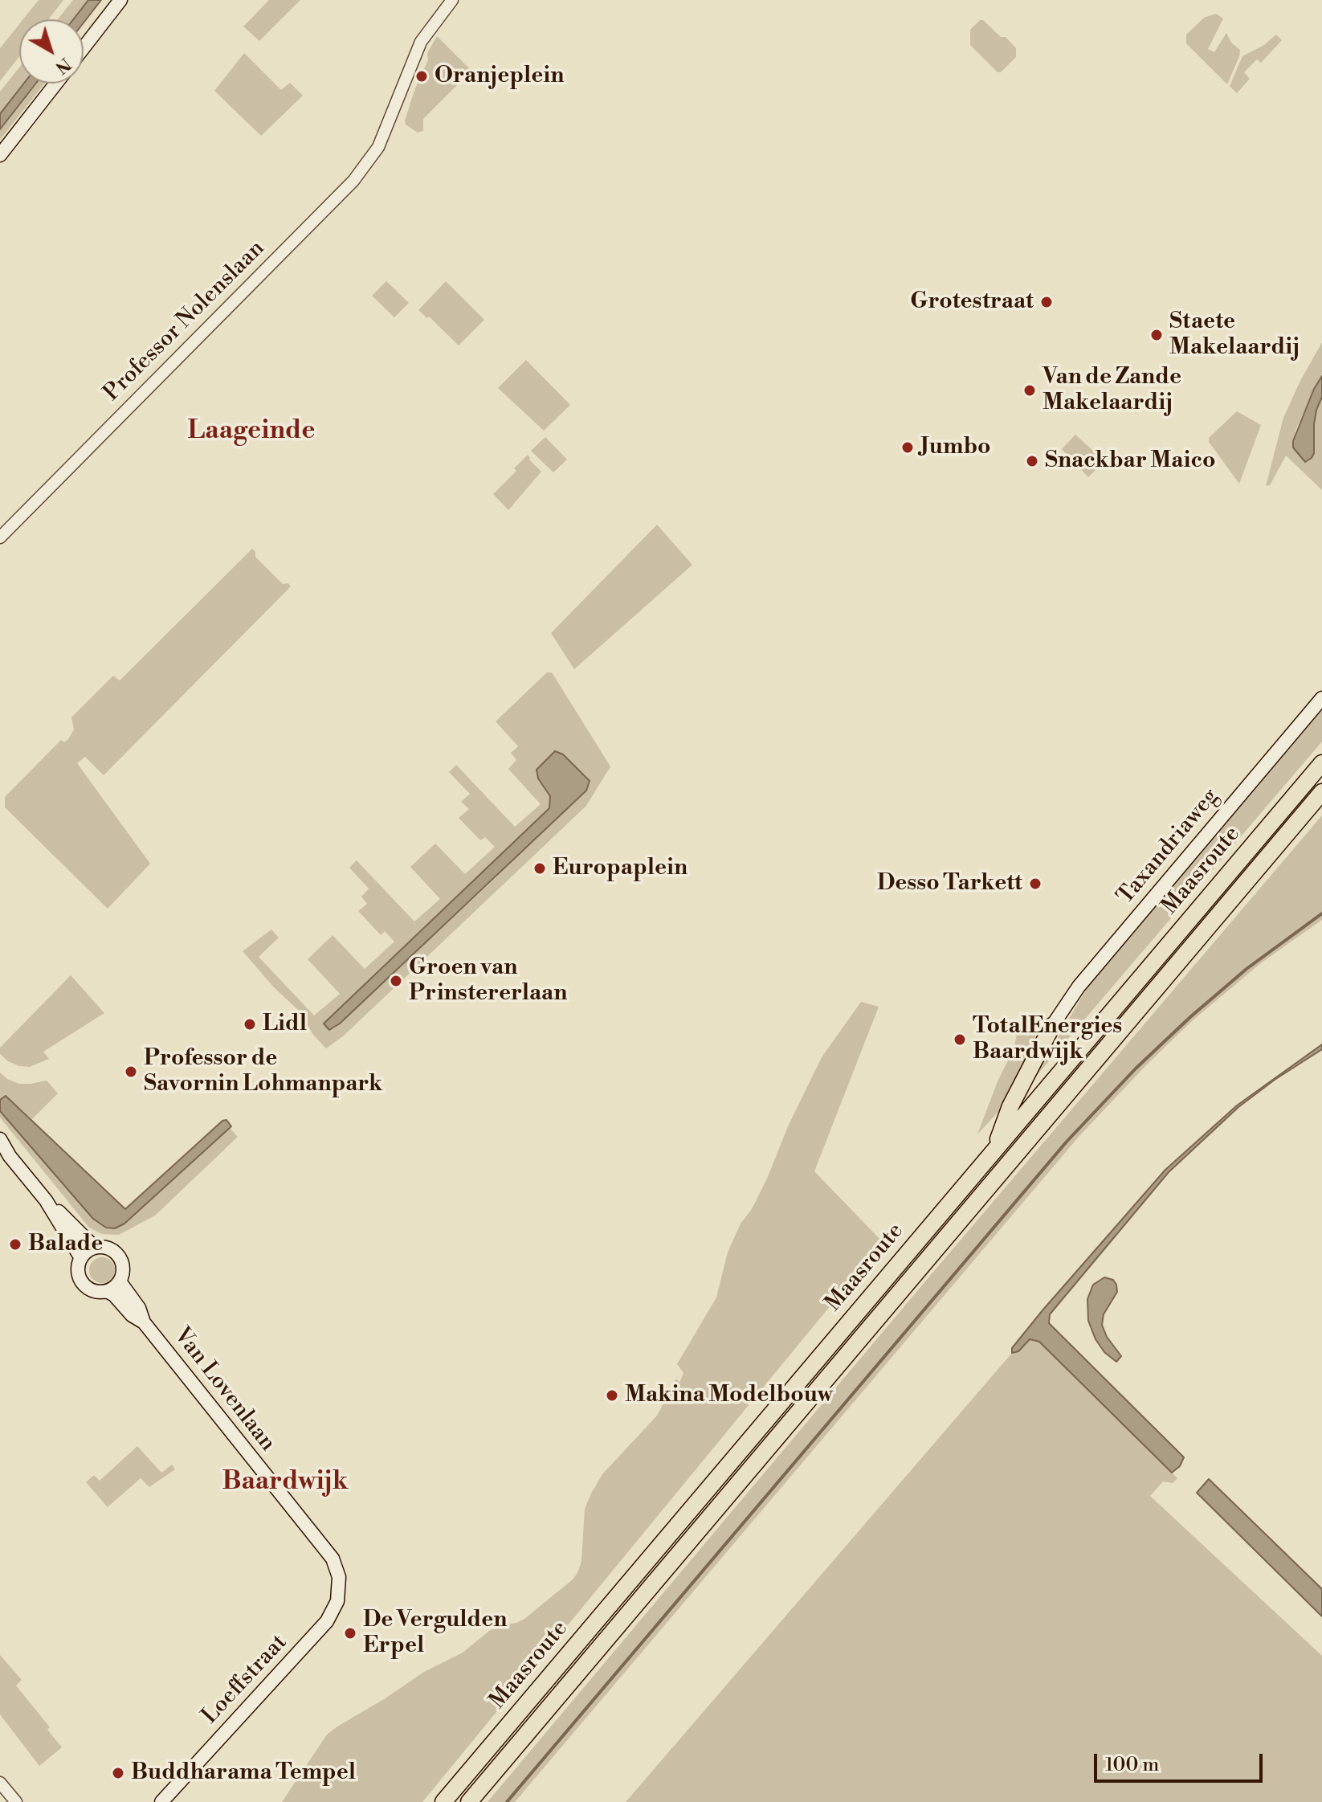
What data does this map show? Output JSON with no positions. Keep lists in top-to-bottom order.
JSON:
{
  "streets": {
    "highway": ["Maasroute"],
    "main road": ["Taxandriaweg", "Van Lovenlaan", "Loeffstraat"],
    "street": ["Professor Nolenslaan"]
  },
  "crossings": [
    ["Van Lovenlaan", "Loeffstraat"]
  ],
  "districts": ["Laageinde", "Baardwijk"],
  "places": [
    "Oranjeplein",
    "Grotestraat",
    "Staete Makelaardij",
    "Van de Zande Makelaardij",
    "Jumbo",
    "Snackbar Maico",
    "Europaplein",
    "Desso Tarkett",
    "Groen van Prinstererlaan",
    "Lidl",
    "TotalEnergies Baardwijk",
    "Professor de Savornin Lohmanpark",
    "Balade",
    "Makina Modelbouw",
    "De Vergulden Erpel",
    "Buddharama Tempel"
  ],
  "scale_bar": "100 m",
  "north": "bottom right"
}
